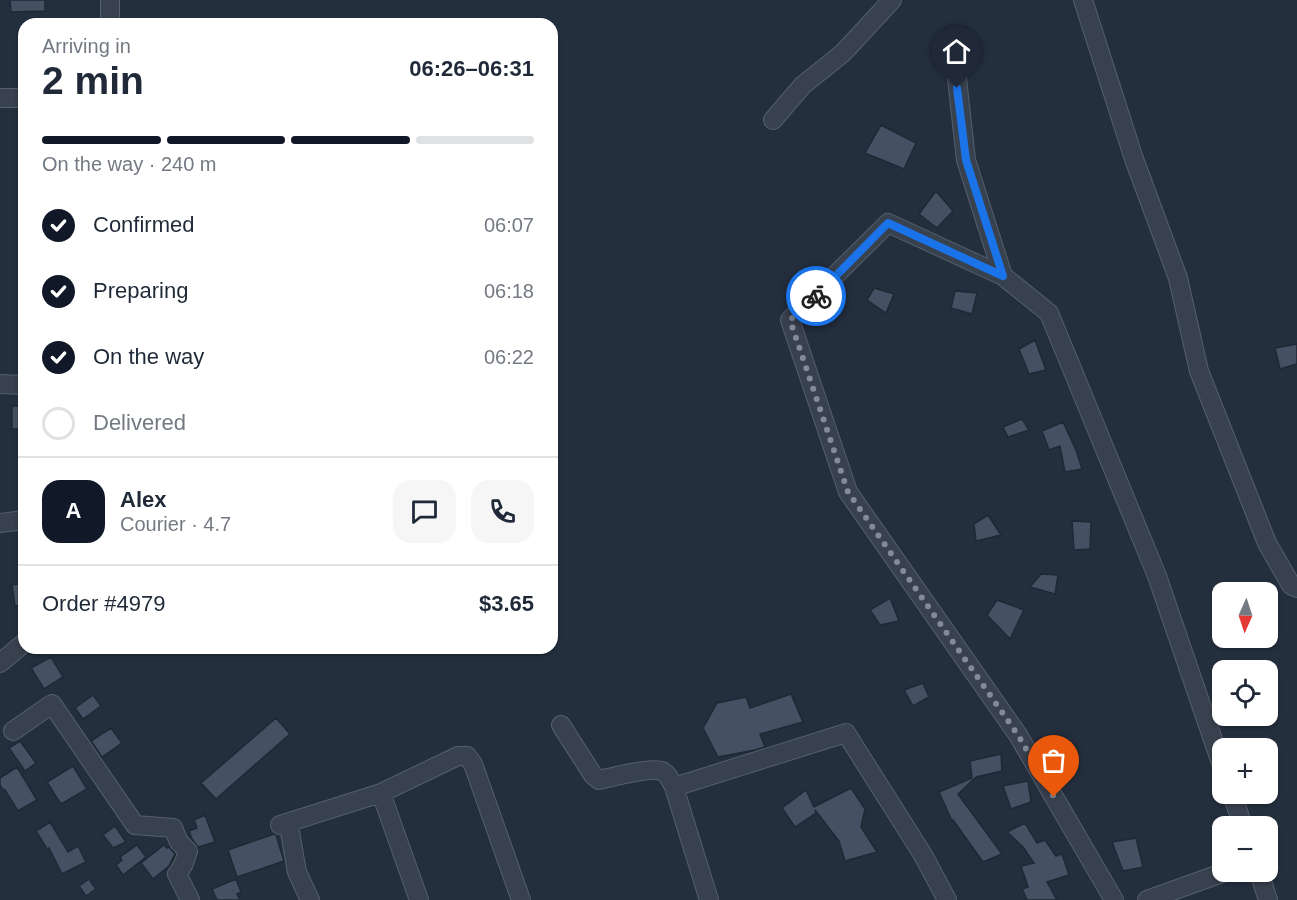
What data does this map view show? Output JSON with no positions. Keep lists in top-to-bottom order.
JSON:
{
  "north": "bottom",
  "page": {
    "heading": ["2 min", "Arriving in", "06:26–06:31"],
    "panel": [
      "Alex",
      "Courier · 4.7",
      "Order #4979",
      "$3.65"
    ],
    "bar": "On the way · 240 m",
    "list": [
      ["Confirmed", "06:07"],
      ["Preparing", "06:18"],
      ["On the way", "06:22"],
      "Delivered"
    ],
    "round": "A",
    "map_buttons": ["+", "−"]
  }
}
